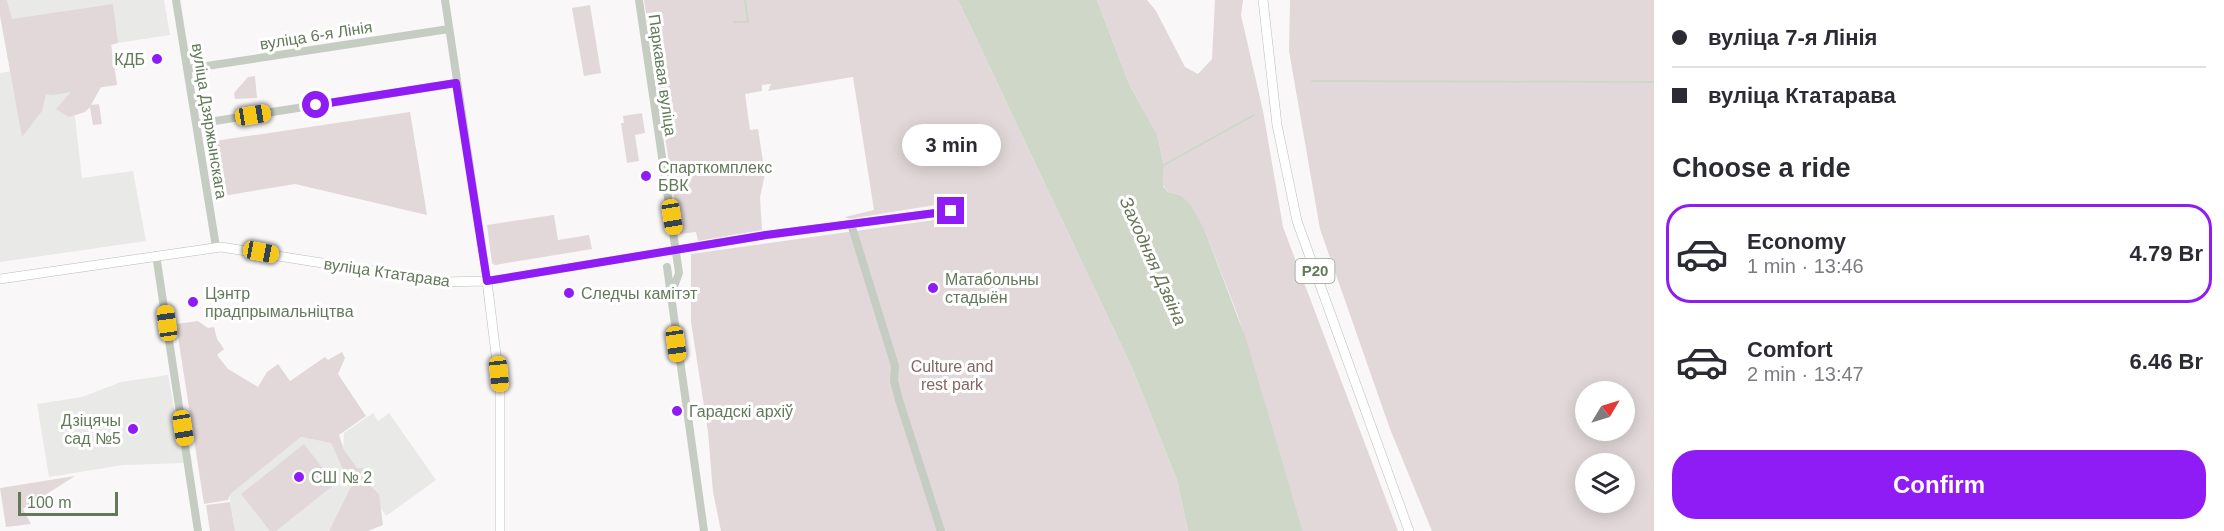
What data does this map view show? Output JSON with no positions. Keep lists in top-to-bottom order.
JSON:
{
  "streets": {
    "main road": ["Р20", "вуліца Ктатарава"],
    "street": ["вуліца 6-я Лінія", "Паркавая вуліца", "вуліца Дзяржынскага"]
  },
  "crossings": [
    ["вуліца 6-я Лінія", "вуліца Дзяржынскага"],
    ["Паркавая вуліца", "вуліца Ктатарава"],
    ["вуліца Дзяржынскага", "вуліца Ктатарава"]
  ],
  "water": ["Заходняя Дзвіна"],
  "parks": ["Culture and rest park"],
  "places": [
    "КДБ",
    "Спарткомплекс БВК",
    "Матабольны стадыён",
    "Следчы камітэт",
    "Цэнтр прадпрымальніцтва",
    "Гарадскі архіў",
    "Дзіцячы сад №5",
    "СШ № 2"
  ],
  "scale_bar": "100 m",
  "north": "top right",
  "page": {
    "banner": ["вуліца 7-я Лінія", "вуліца Ктатарава"],
    "bubble": "3 min",
    "heading": "Choose a ride",
    "list": [
      {
        "name": "Economy",
        "note": "1 min · 13:46",
        "value": "4.79 Br"
      },
      {
        "name": "Comfort",
        "note": "2 min · 13:47",
        "value": "6.46 Br"
      }
    ],
    "buttons": "Confirm",
    "scale": "100 m"
  }
}
